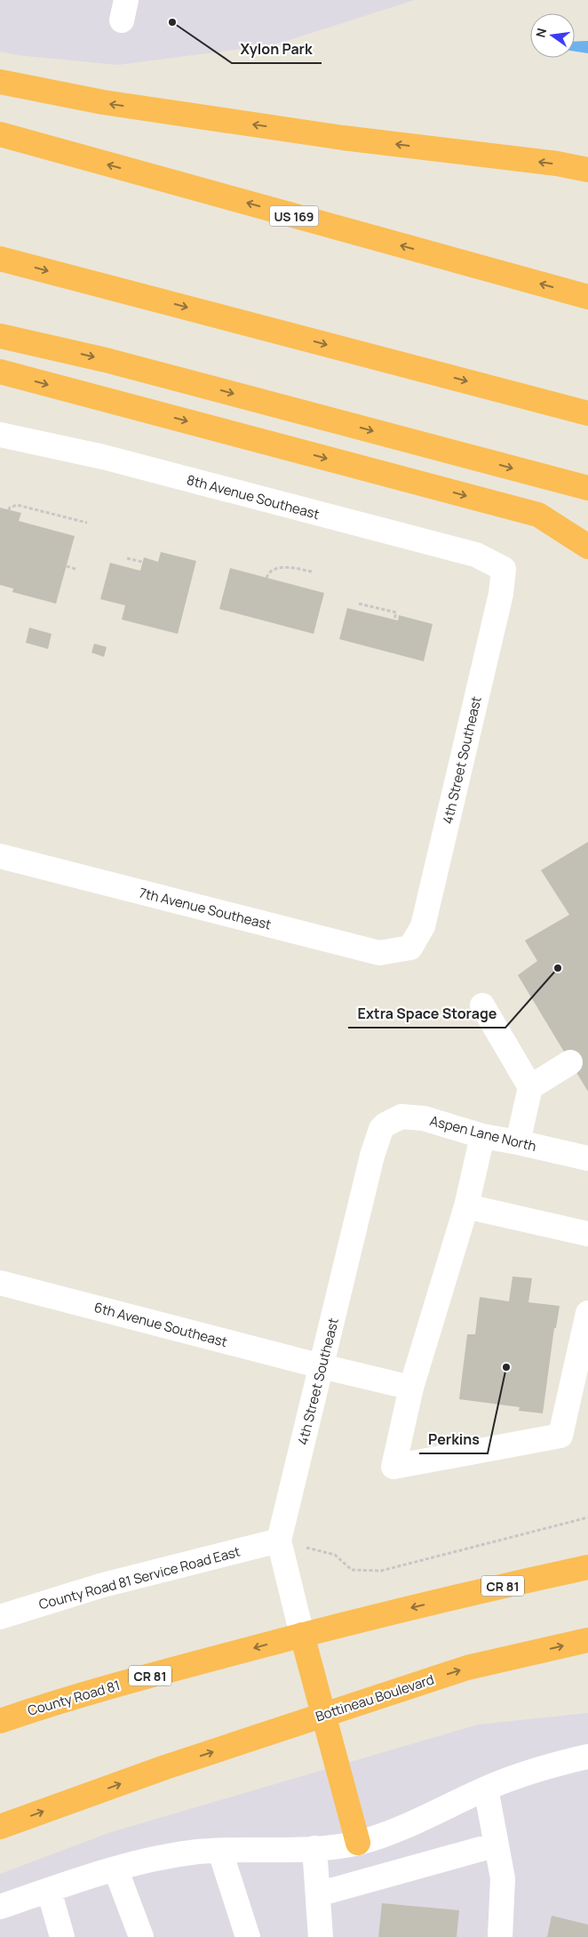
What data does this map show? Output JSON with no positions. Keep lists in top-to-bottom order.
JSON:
{
  "streets": {
    "highway": [
      "US 169",
      "CR 81",
      "County Road 81",
      "Bottineau Boulevard"
    ],
    "street": [
      "8th Avenue Southeast",
      "4th Street Southeast",
      "7th Avenue Southeast",
      "Aspen Lane North",
      "6th Avenue Southeast",
      "County Road 81 Service Road East"
    ]
  },
  "crossings": [
    ["8th Avenue Southeast", "4th Street Southeast"],
    ["4th Street Southeast", "7th Avenue Southeast"],
    ["4th Street Southeast", "Aspen Lane North"],
    ["4th Street Southeast", "6th Avenue Southeast"],
    ["4th Street Southeast", "County Road 81 Service Road East"],
    ["4th Street Southeast", "CR 81"],
    ["4th Street Southeast", "County Road 81"],
    ["CR 81", "County Road 81"]
  ],
  "one_way": ["County Road 81"],
  "places": ["Xylon Park", "Extra Space Storage", "Perkins"],
  "north": "left"
}
